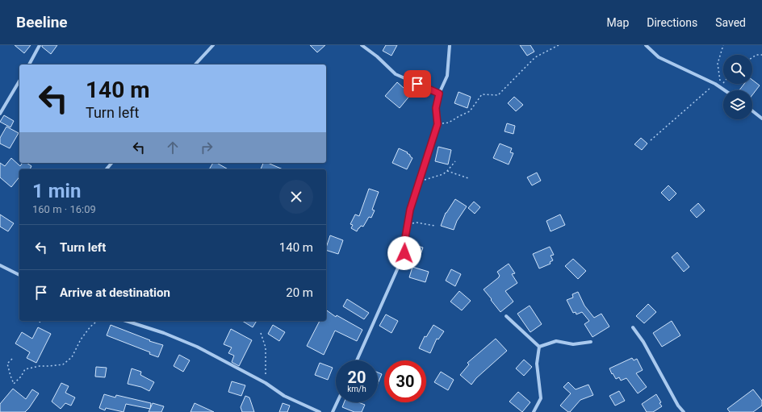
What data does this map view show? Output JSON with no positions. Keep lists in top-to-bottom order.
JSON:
{
  "page": {
    "header": "Beeline",
    "nav": ["Map", "Directions", "Saved"],
    "turn": ["140 m", "Turn left"],
    "heading": ["1 min", "160 m · 16:09"],
    "list": [
      {
        "name": "Turn left",
        "value": "140 m"
      },
      {
        "name": "Arrive at destination",
        "value": "20 m"
      }
    ],
    "speed": "20 km/h",
    "limit": "30"
  }
}
